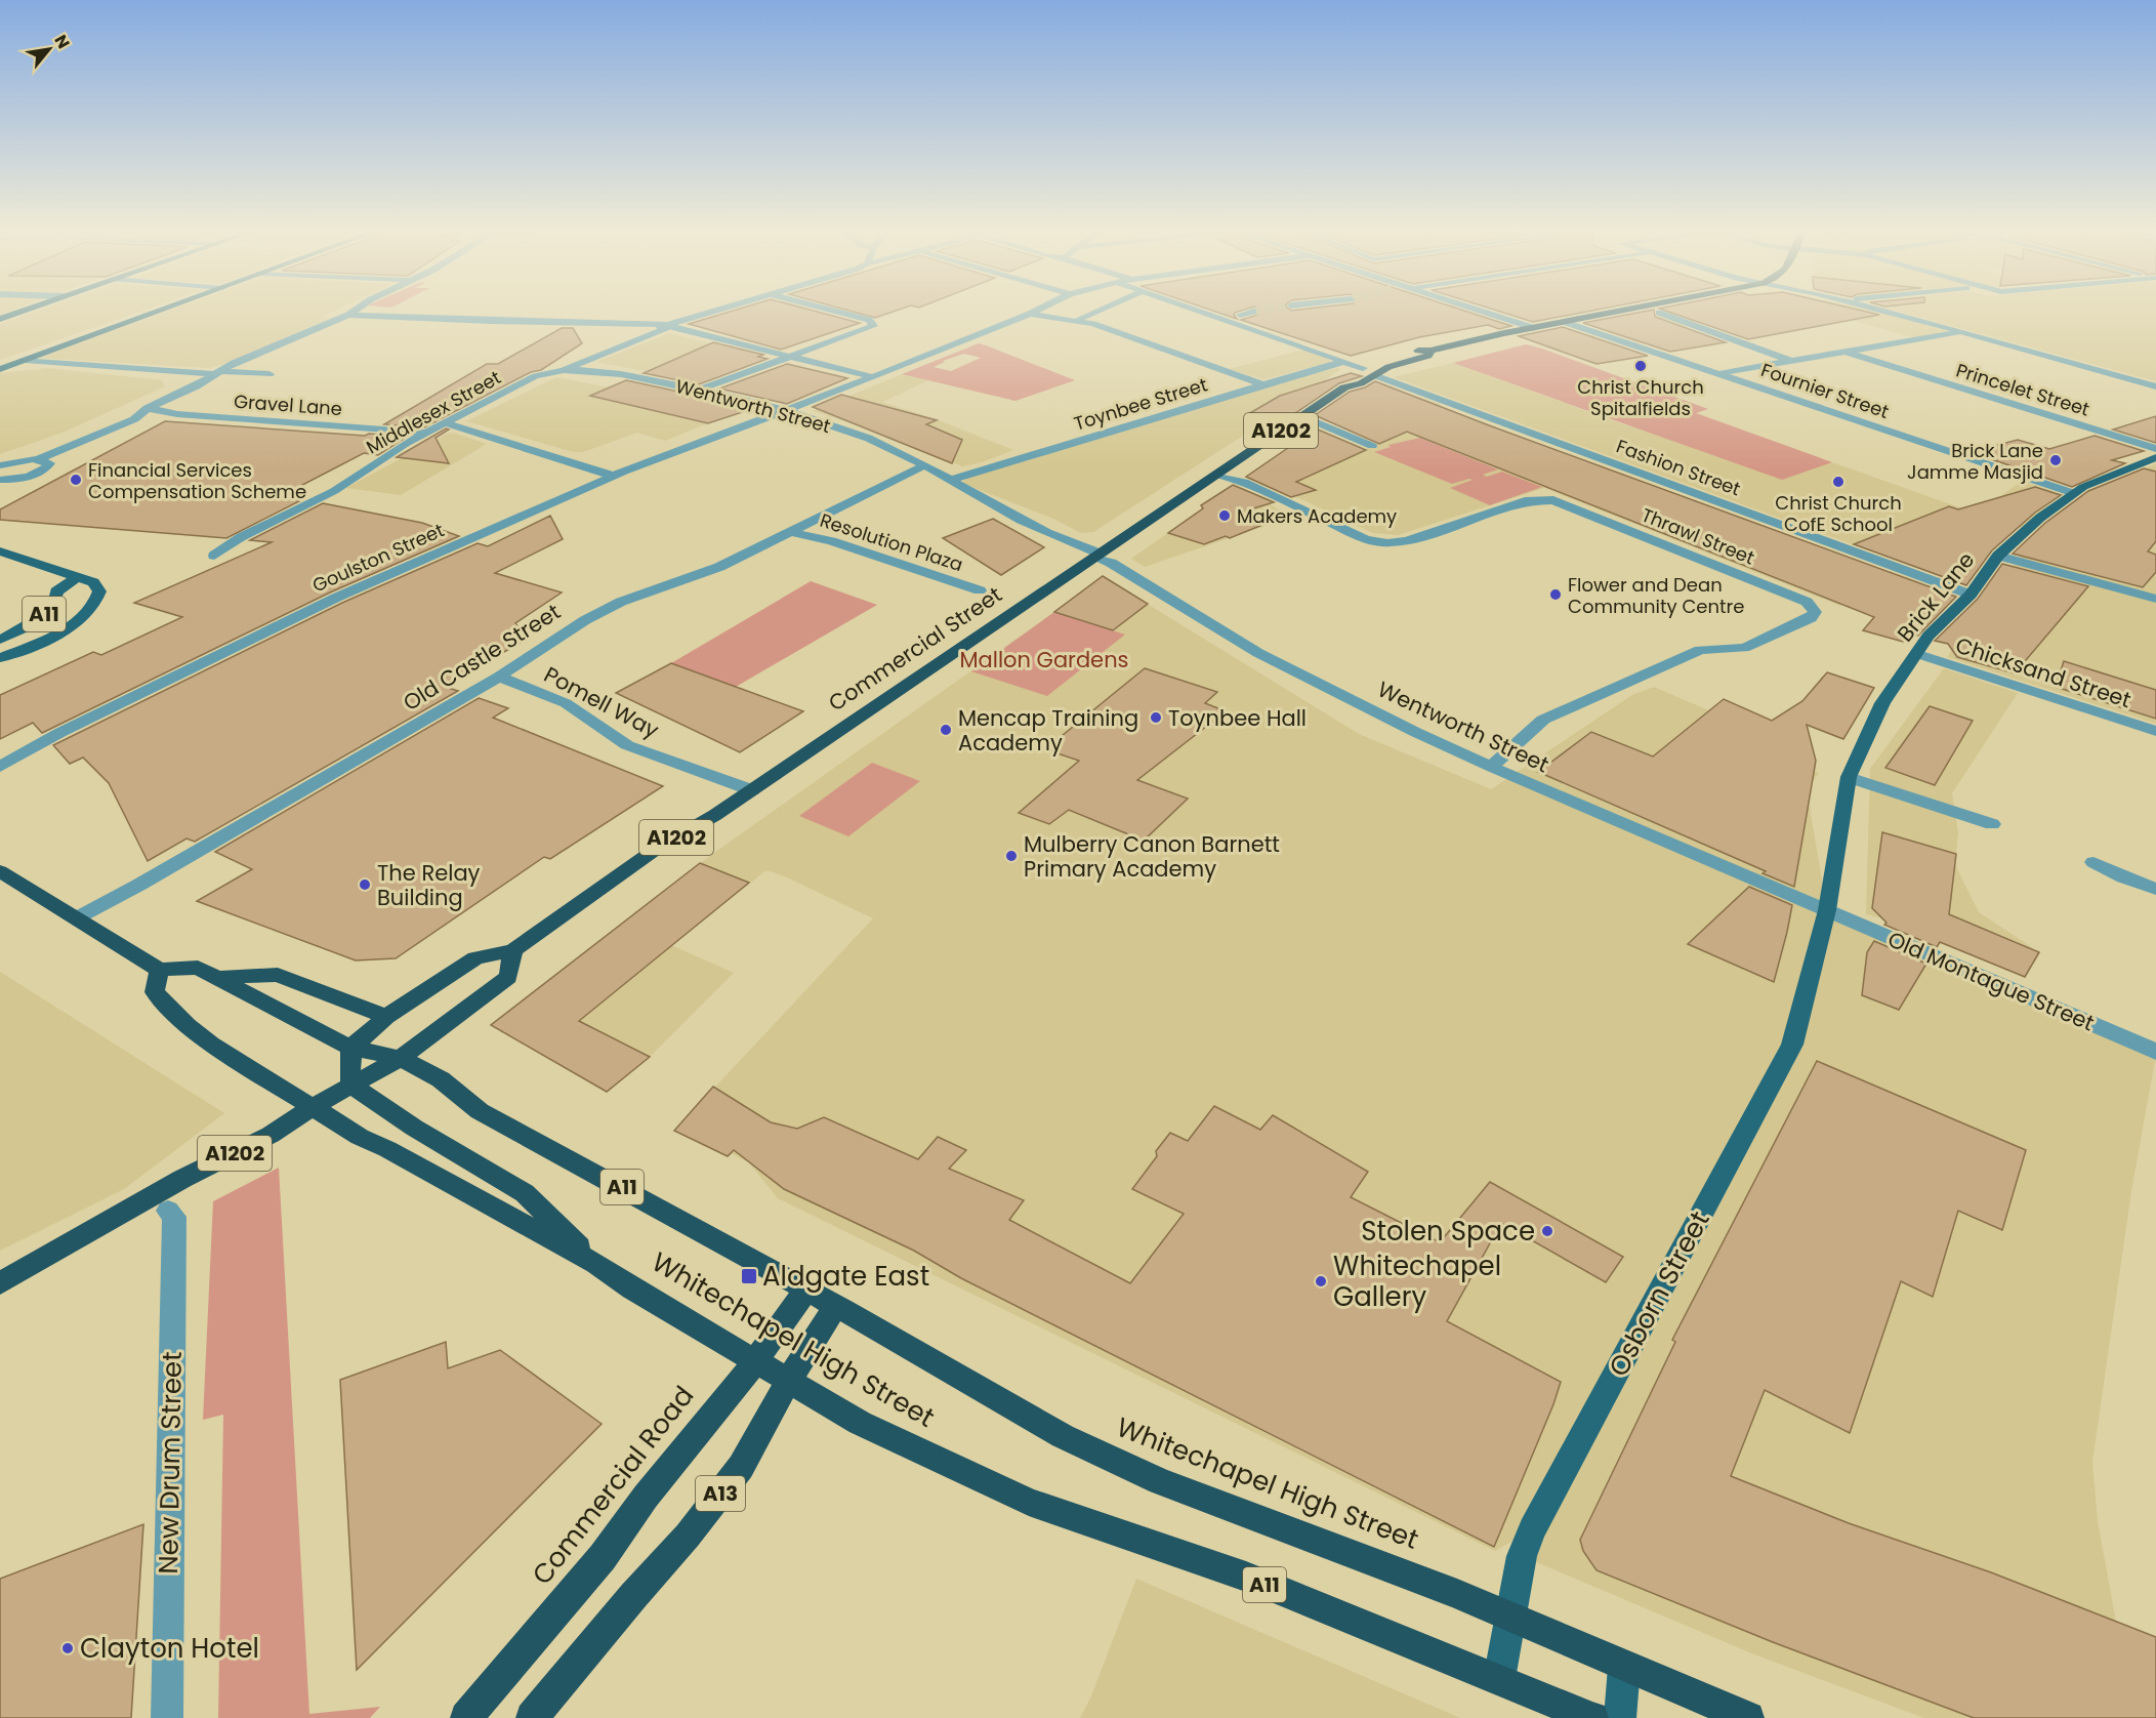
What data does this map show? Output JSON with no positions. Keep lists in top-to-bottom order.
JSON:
{
  "streets": {
    "highway": [
      "A1202",
      "A11",
      "Commercial Street",
      "Whitechapel High Street",
      "Commercial Road",
      "A13"
    ],
    "main road": ["Brick Lane", "Osborn Street"],
    "street": [
      "Princelet Street",
      "Fournier Street",
      "Toynbee Street",
      "Gravel Lane",
      "Wentworth Street",
      "Middlesex Street",
      "Fashion Street",
      "Thrawl Street",
      "Resolution Plaza",
      "Goulston Street",
      "Old Castle Street",
      "Chicksand Street",
      "Pomell Way",
      "Old Montague Street",
      "New Drum Street"
    ]
  },
  "crossings": [
    ["Fournier Street", "Brick Lane"],
    ["Fournier Street", "Commercial Street"],
    ["Toynbee Street", "Wentworth Street"],
    ["Toynbee Street", "Fashion Street"],
    ["Gravel Lane", "Middlesex Street"],
    ["Wentworth Street", "Middlesex Street"],
    ["Wentworth Street", "Thrawl Street"],
    ["Wentworth Street", "Goulston Street"],
    ["Wentworth Street", "Brick Lane"],
    ["Wentworth Street", "Commercial Street"],
    ["Wentworth Street", "Old Castle Street"],
    ["Wentworth Street", "Old Montague Street"],
    ["Wentworth Street", "Osborn Street"],
    ["A1202", "Whitechapel High Street"],
    ["Fashion Street", "Brick Lane"],
    ["Fashion Street", "Commercial Street"],
    ["Thrawl Street", "Commercial Street"],
    ["Resolution Plaza", "Old Castle Street"],
    ["Brick Lane", "Chicksand Street"],
    ["Brick Lane", "Old Montague Street"],
    ["Brick Lane", "Osborn Street"],
    ["A11", "Osborn Street"],
    ["A11", "Whitechapel High Street"],
    ["Commercial Street", "Pomell Way"],
    ["Commercial Street", "Whitechapel High Street"],
    ["Old Castle Street", "Pomell Way"],
    ["Old Montague Street", "Osborn Street"],
    ["Osborn Street", "Whitechapel High Street"],
    ["Whitechapel High Street", "Commercial Road"],
    ["Whitechapel High Street", "A13"]
  ],
  "parks": ["Mallon Gardens"],
  "places": {
    "other": [
      "Christ Church Spitalfields",
      "Brick Lane Jamme Masjid",
      "Financial Services Compensation Scheme",
      "Christ Church CofE School",
      "Makers Academy",
      "Flower and Dean Community Centre",
      "Toynbee Hall",
      "Mencap Training Academy",
      "Mulberry Canon Barnett Primary Academy",
      "The Relay Building",
      "Stolen Space",
      "Whitechapel Gallery",
      "Clayton Hotel"
    ],
    "transit": ["Aldgate East"]
  },
  "north": "top right"
}
